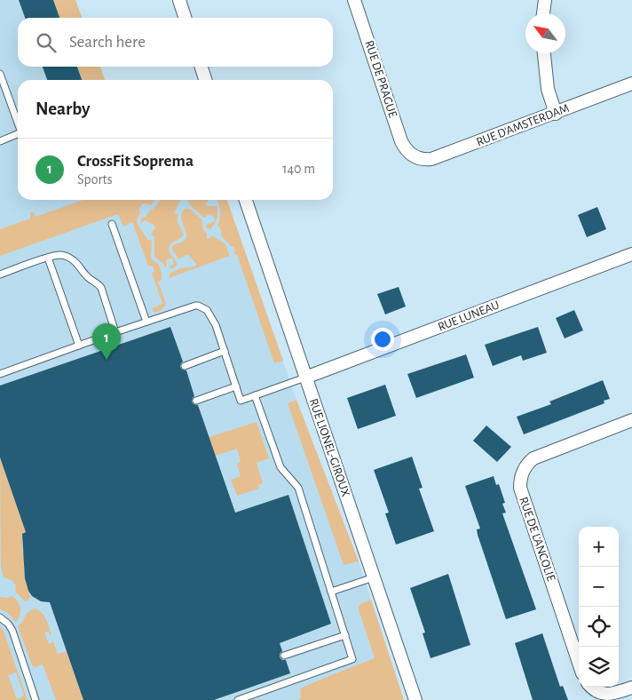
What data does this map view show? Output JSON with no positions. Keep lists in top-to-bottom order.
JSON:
{
  "streets": {
    "street": [
      "RUE DE PRAGUE",
      "RUE D'AMSTERDAM",
      "RUE LUNEAU",
      "RUE LIONEL-GIROUX",
      "RUE DE L'ANCOLIE"
    ]
  },
  "crossings": [
    ["RUE DE PRAGUE", "RUE D'AMSTERDAM"],
    ["RUE LUNEAU", "RUE LIONEL-GIROUX"]
  ],
  "north": "top left",
  "page": {
    "search": "Search here",
    "heading": "Nearby",
    "list": [
      {
        "mark": "1",
        "name": "CrossFit Soprema",
        "note": "Sports",
        "value": "140 m"
      }
    ],
    "pins": "1",
    "map_buttons": ["+", "−"]
  }
}
